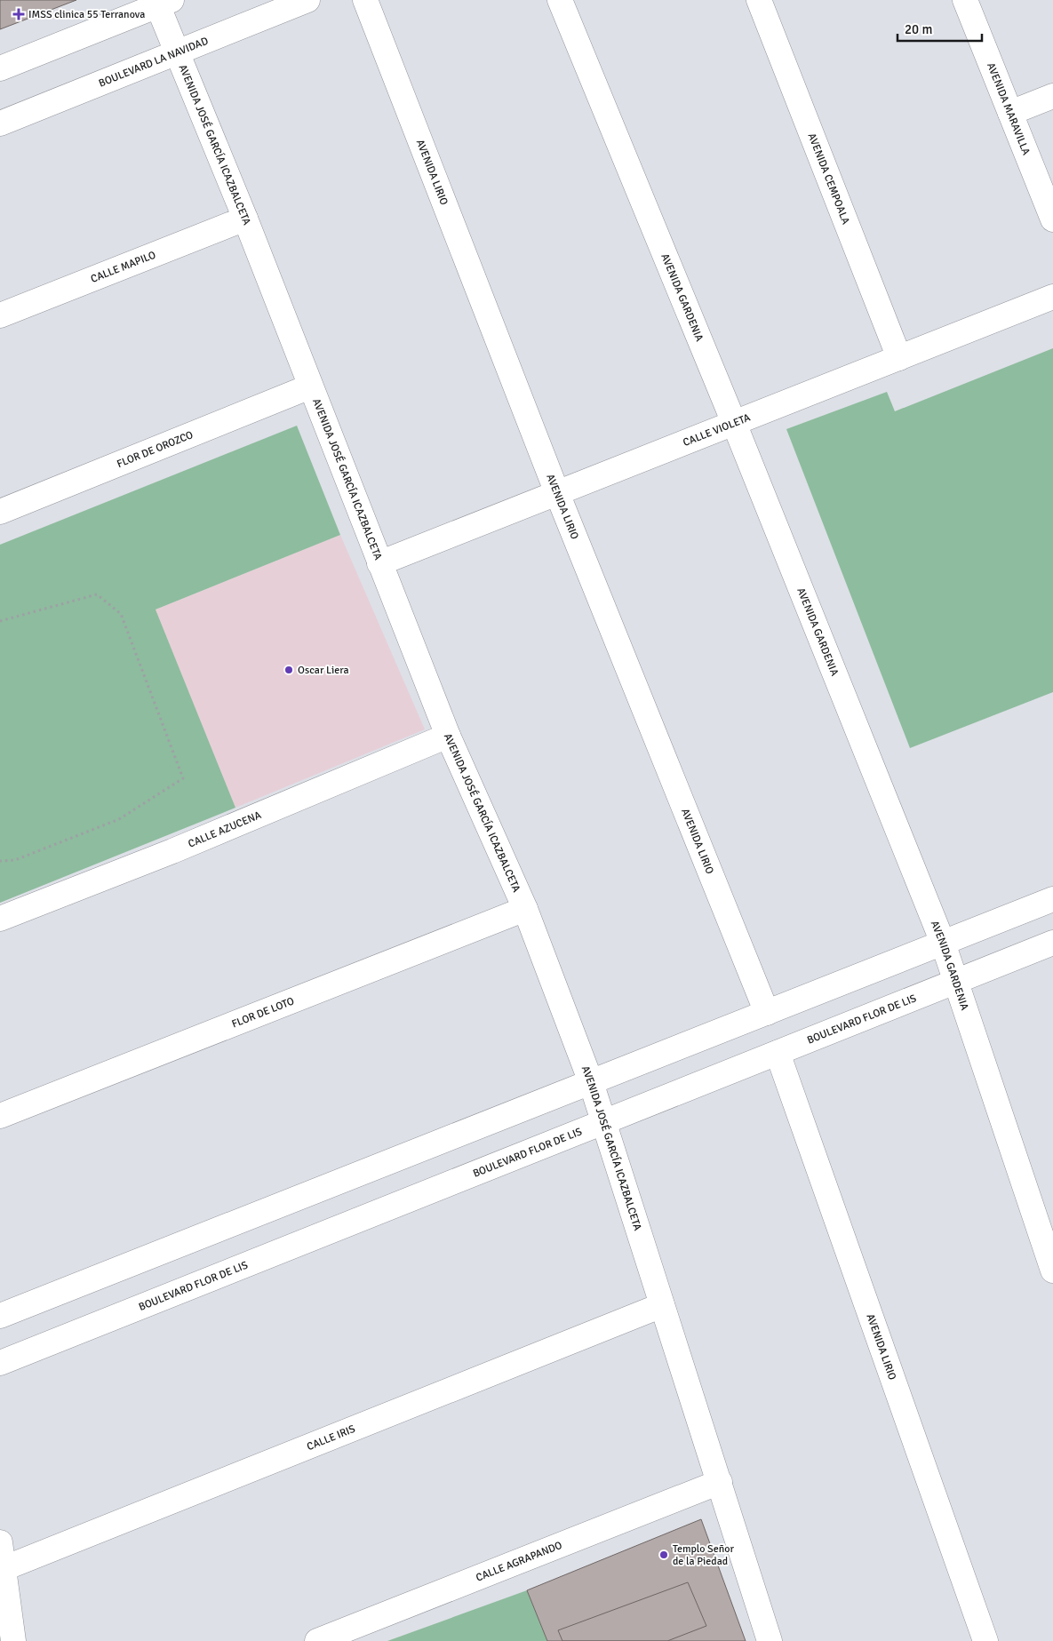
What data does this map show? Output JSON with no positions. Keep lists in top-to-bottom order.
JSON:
{
  "streets": {
    "street": [
      "BOULEVARD LA NAVIDAD",
      "AVENIDA MARAVILLA",
      "AVENIDA JOSÉ GARCÍA ICAZBALCETA",
      "AVENIDA LIRIO",
      "AVENIDA CEMPOALA",
      "CALLE MAPILO",
      "AVENIDA GARDENIA",
      "CALLE VIOLETA",
      "FLOR DE OROZCO",
      "CALLE AZUCENA",
      "FLOR DE LOTO",
      "BOULEVARD FLOR DE LIS",
      "CALLE IRIS",
      "CALLE AGRAPANDO"
    ]
  },
  "crossings": [
    ["BOULEVARD LA NAVIDAD", "AVENIDA JOSÉ GARCÍA ICAZBALCETA"],
    ["AVENIDA JOSÉ GARCÍA ICAZBALCETA", "CALLE MAPILO"],
    ["AVENIDA JOSÉ GARCÍA ICAZBALCETA", "CALLE VIOLETA"],
    ["AVENIDA JOSÉ GARCÍA ICAZBALCETA", "FLOR DE OROZCO"],
    ["AVENIDA JOSÉ GARCÍA ICAZBALCETA", "CALLE AZUCENA"],
    ["AVENIDA JOSÉ GARCÍA ICAZBALCETA", "FLOR DE LOTO"],
    ["AVENIDA JOSÉ GARCÍA ICAZBALCETA", "BOULEVARD FLOR DE LIS"],
    ["AVENIDA JOSÉ GARCÍA ICAZBALCETA", "CALLE IRIS"],
    ["AVENIDA JOSÉ GARCÍA ICAZBALCETA", "CALLE AGRAPANDO"],
    ["AVENIDA LIRIO", "CALLE VIOLETA"],
    ["AVENIDA LIRIO", "BOULEVARD FLOR DE LIS"],
    ["AVENIDA CEMPOALA", "CALLE VIOLETA"],
    ["AVENIDA GARDENIA", "CALLE VIOLETA"],
    ["AVENIDA GARDENIA", "BOULEVARD FLOR DE LIS"]
  ],
  "places": {
    "health": ["IMSS clinica 55 Terranova"],
    "other": ["Oscar Liera", "Templo Señor de la Piedad"]
  },
  "scale_bar": "20 m"
}
